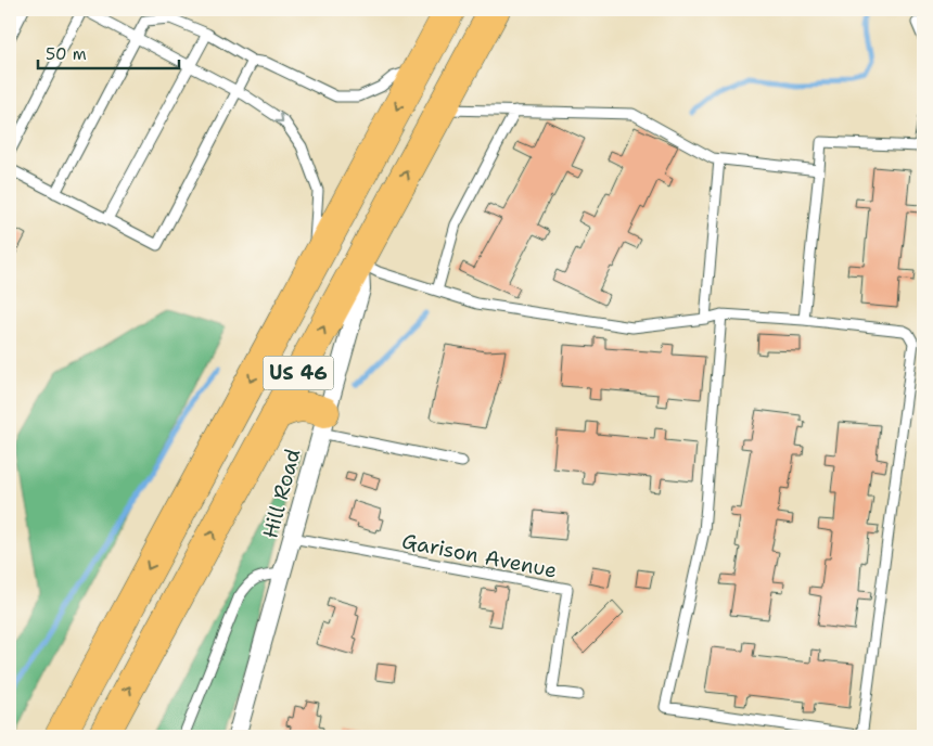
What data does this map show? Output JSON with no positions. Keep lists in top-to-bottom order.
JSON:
{
  "streets": {
    "highway": ["US 46"],
    "street": ["Hill Road"],
    "lane": ["Garison Avenue"]
  },
  "crossings": [
    ["US 46", "Hill Road"],
    ["Hill Road", "Garison Avenue"]
  ],
  "scale_bar": "50 m"
}
